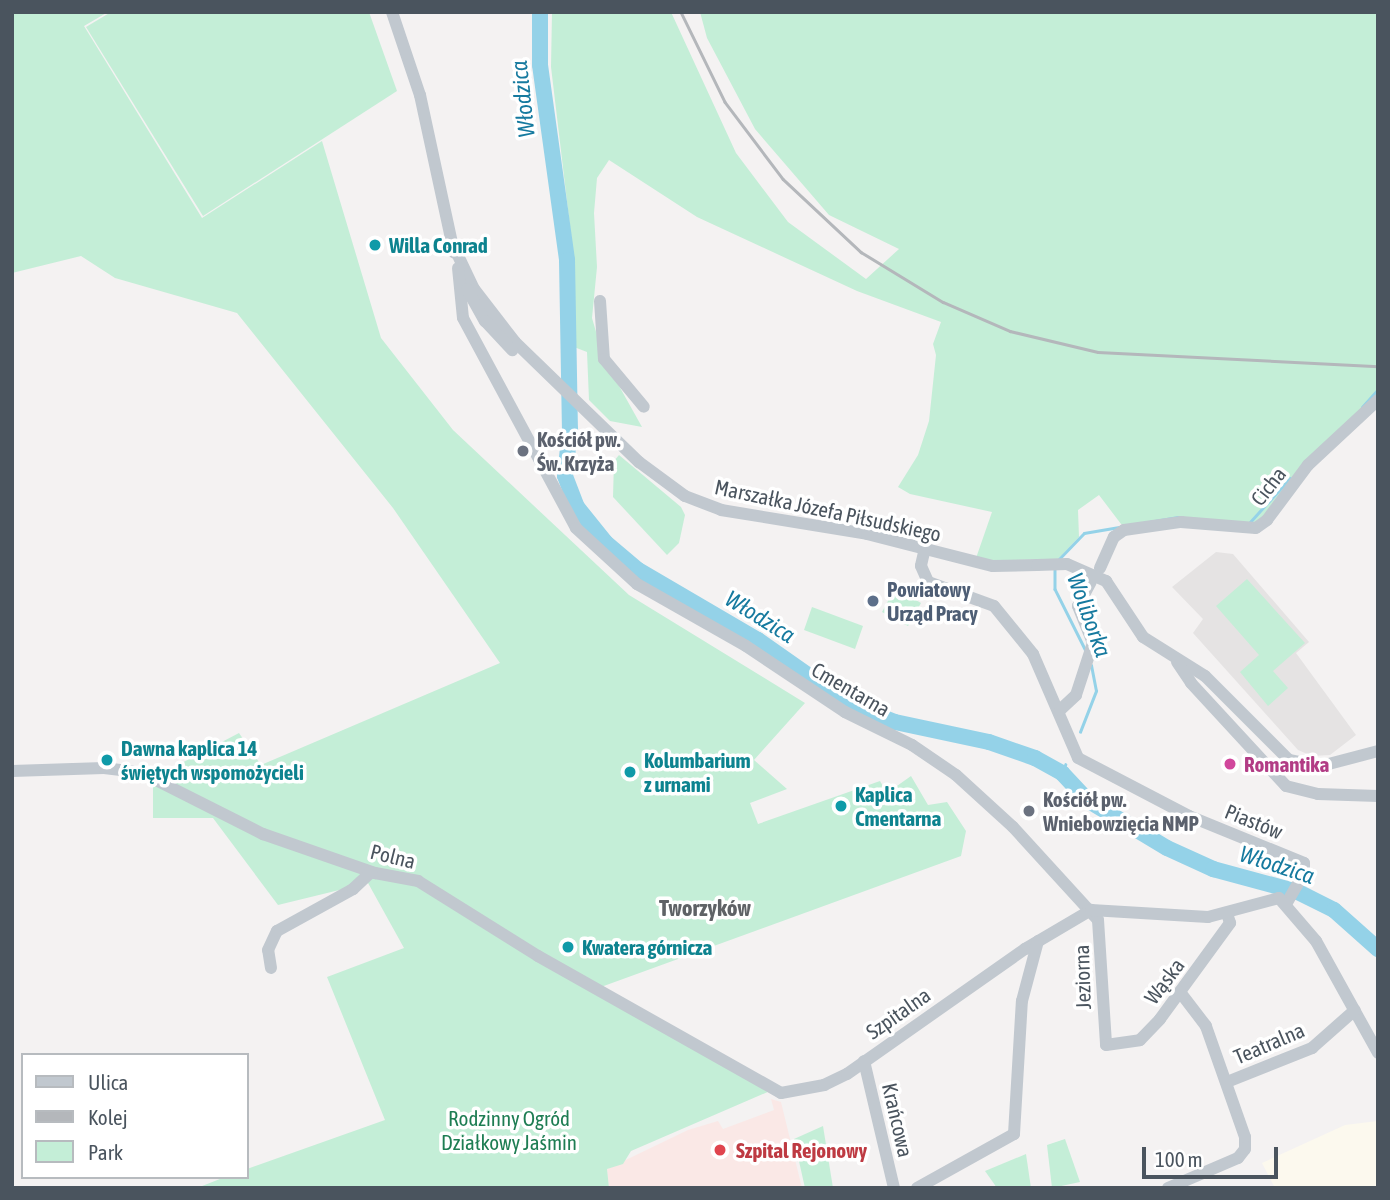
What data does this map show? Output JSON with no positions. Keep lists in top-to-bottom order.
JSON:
{
  "streets": {
    "street": [
      "Cicha",
      "Marszałka Józefa Piłsudskiego",
      "Cmentarna",
      "Piastów",
      "Polna",
      "Jeziorna",
      "Wąska",
      "Szpitalna",
      "Teatralna",
      "Krańcowa"
    ]
  },
  "crossings": [
    ["Cicha", "Marszałka Józefa Piłsudskiego"],
    ["Cicha", "Piastów"],
    ["Cmentarna", "Jeziorna"],
    ["Cmentarna", "Szpitalna"],
    ["Polna", "Szpitalna"],
    ["Jeziorna", "Wąska"],
    ["Jeziorna", "Szpitalna"],
    ["Wąska", "Teatralna"],
    ["Szpitalna", "Krańcowa"]
  ],
  "districts": ["Tworzyków"],
  "water": ["Włodzica", "Woliborka"],
  "parks": ["Rodzinny Ogród Działkowy Jaśmin"],
  "places": [
    "Willa Conrad",
    "Kościół pw. Św. Krzyża",
    "Powiatowy Urząd Pracy",
    "Dawna kaplica 14 świętych wspomożycieli",
    "Romantika",
    "Kolumbarium z urnami",
    "Kaplica Cmentarna",
    "Kościół pw. Wniebowzięcia NMP",
    "Kwatera górnicza",
    "Szpital Rejonowy"
  ],
  "legend": ["Ulica", "Kolej", "Park"],
  "scale_bar": "100 m"
}
